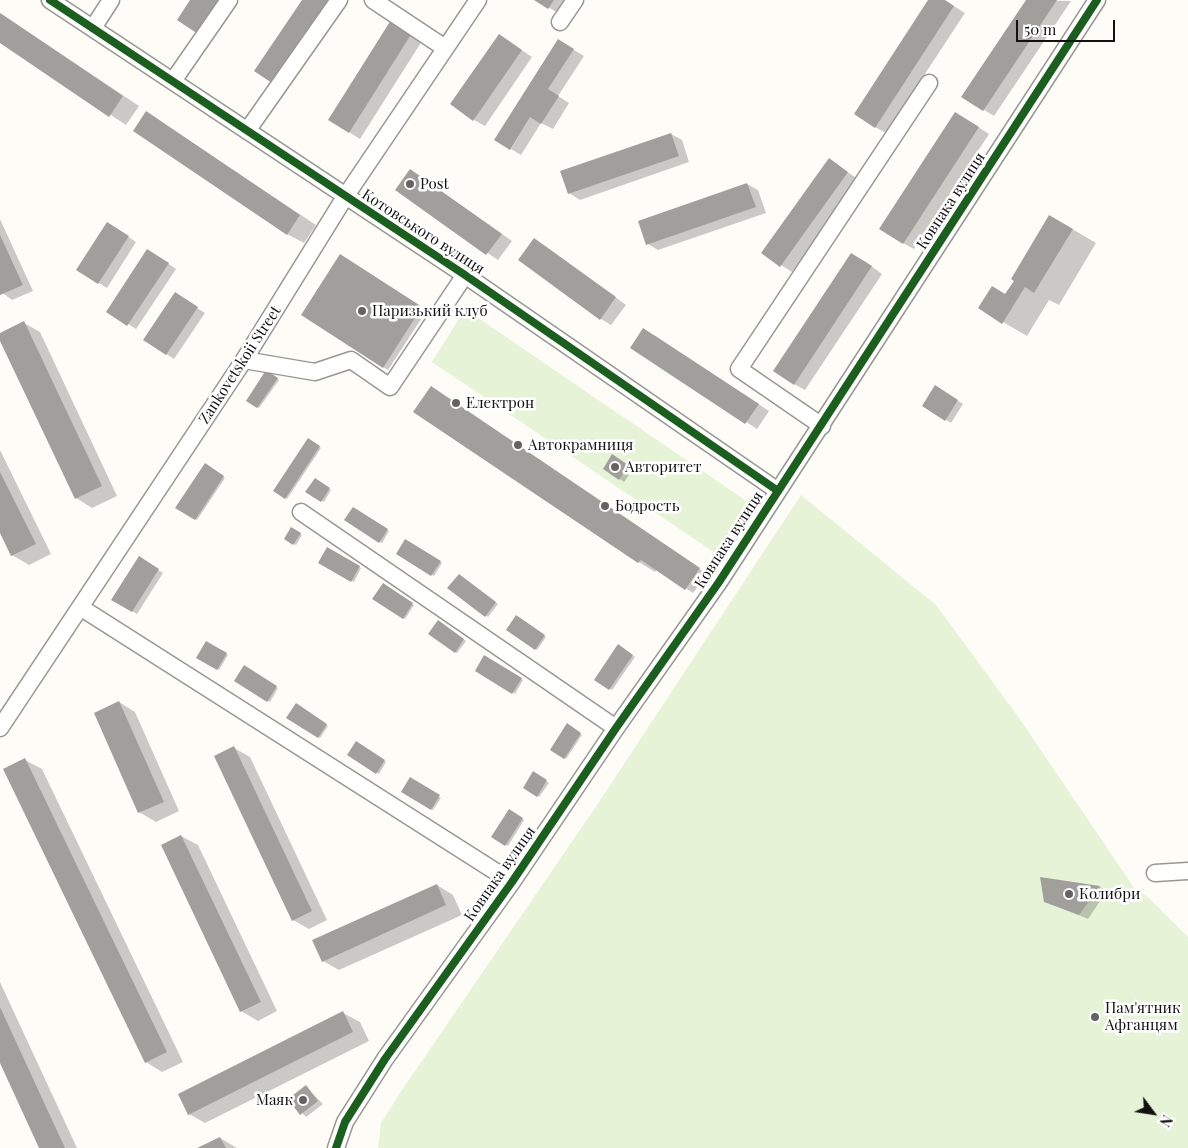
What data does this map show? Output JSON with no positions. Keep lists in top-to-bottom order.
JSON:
{
  "streets": {
    "street": ["Ковпака вулиця", "Котовського вулиця", "Zankovetskoii Street"]
  },
  "crossings": [
    ["Ковпака вулиця", "Котовського вулиця"],
    ["Котовського вулиця", "Zankovetskoii Street"]
  ],
  "places": [
    "Post",
    "Паризький клуб",
    "Електрон",
    "Автокрамниця",
    "Авторитет",
    "Бодрость",
    "Колибри",
    "Пам'ятник Афганцям",
    "Маяк"
  ],
  "scale_bar": "50 m",
  "north": "bottom right"
}
